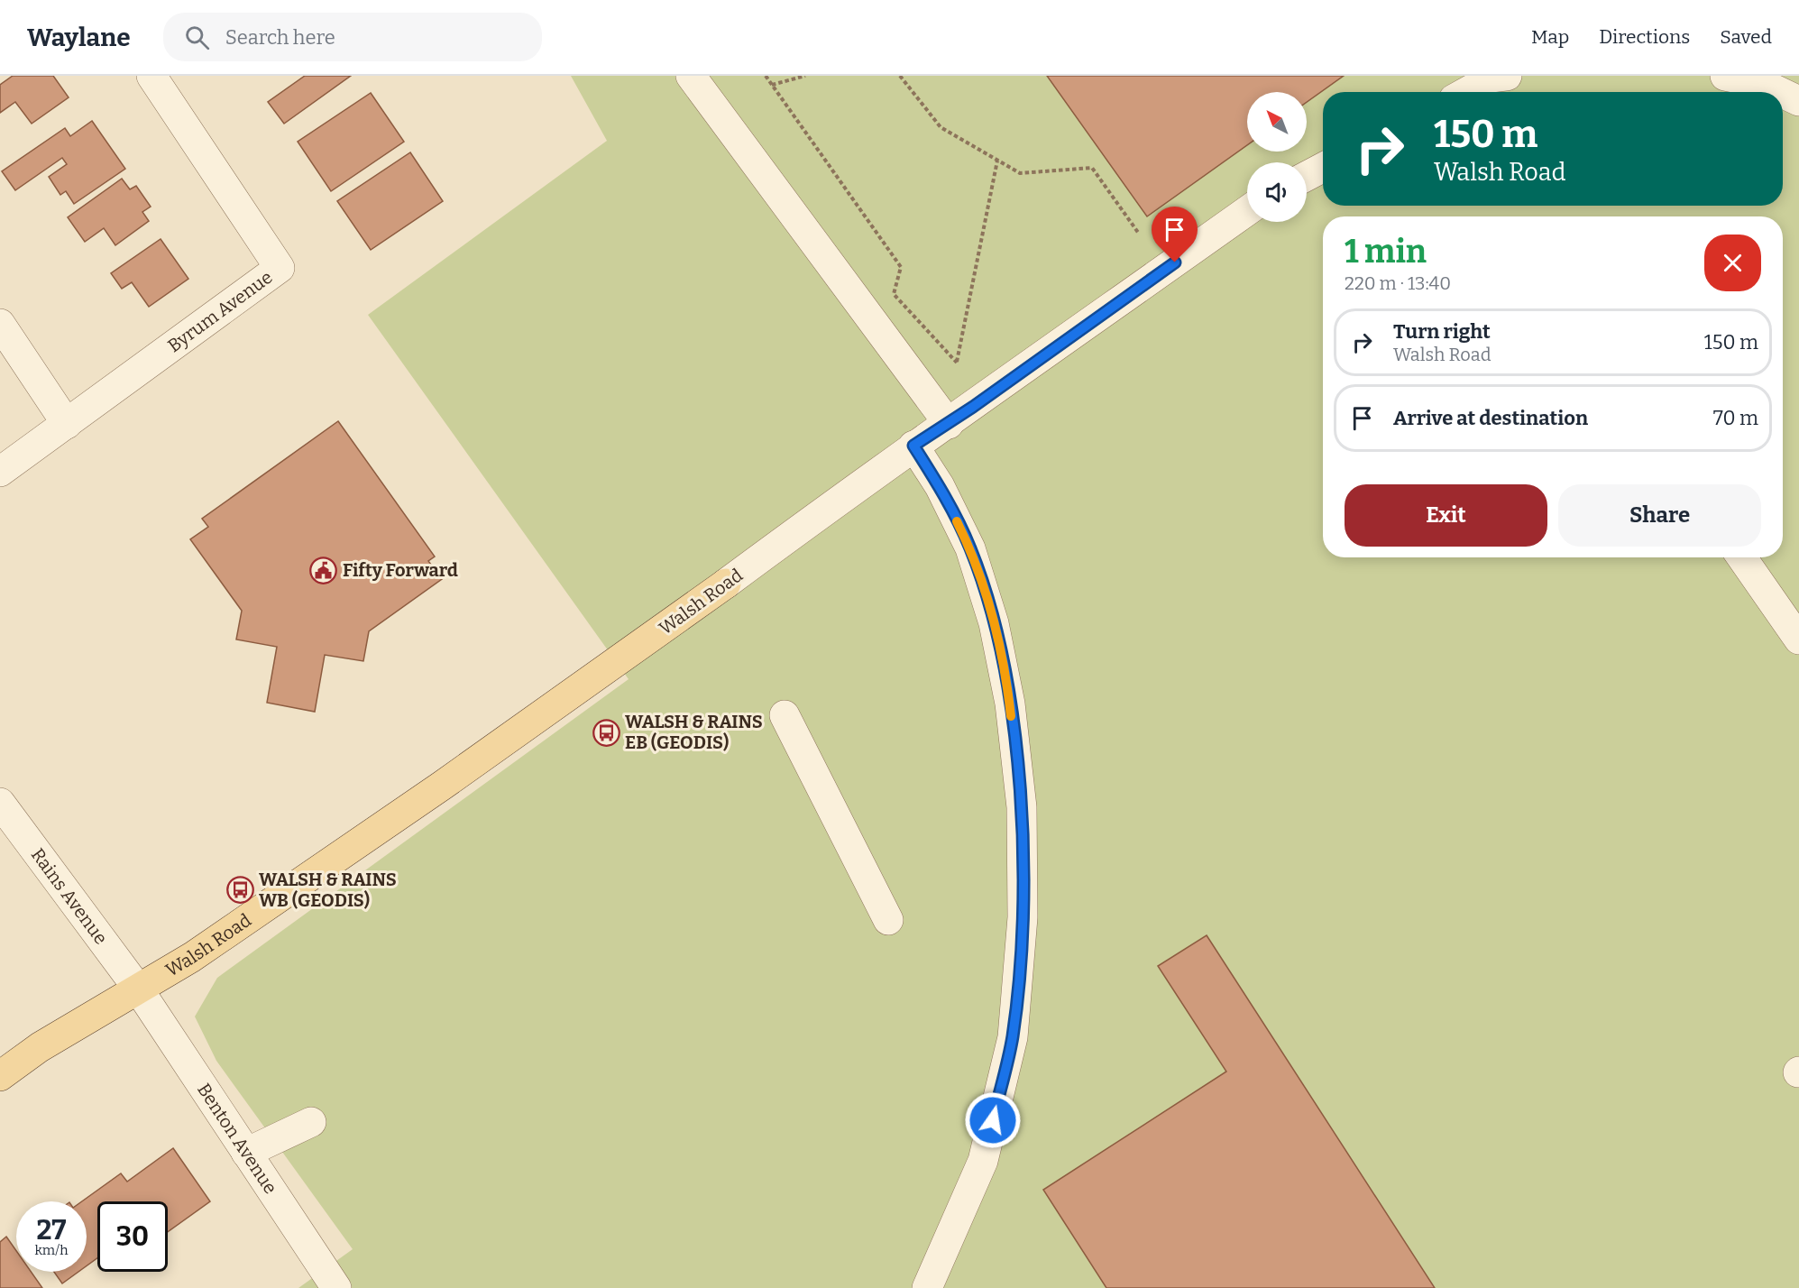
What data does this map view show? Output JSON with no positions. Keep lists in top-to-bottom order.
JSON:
{
  "streets": {
    "main road": ["Walsh Road"],
    "street": ["Byrum Avenue", "Rains Avenue", "Benton Avenue"]
  },
  "crossings": [
    ["Walsh Road", "Rains Avenue"],
    ["Walsh Road", "Benton Avenue"],
    ["Rains Avenue", "Benton Avenue"]
  ],
  "places": {
    "public building": ["Fifty Forward"],
    "bus stop": ["WALSH & RAINS EB (GEODIS)", "WALSH & RAINS WB (GEODIS)"]
  },
  "north": "top left",
  "page": {
    "header": "Waylane",
    "search": "Search here",
    "nav": ["Map", "Directions", "Saved"],
    "turn": ["150 m", "Walsh Road"],
    "heading": ["1 min", "220 m · 13:40"],
    "list": [
      {
        "name": "Turn right",
        "note": "Walsh Road",
        "value": "150 m"
      },
      {
        "name": "Arrive at destination",
        "value": "70 m"
      }
    ],
    "buttons": ["Exit", "Share"],
    "speed": "27 km/h",
    "limit": "30"
  }
}
